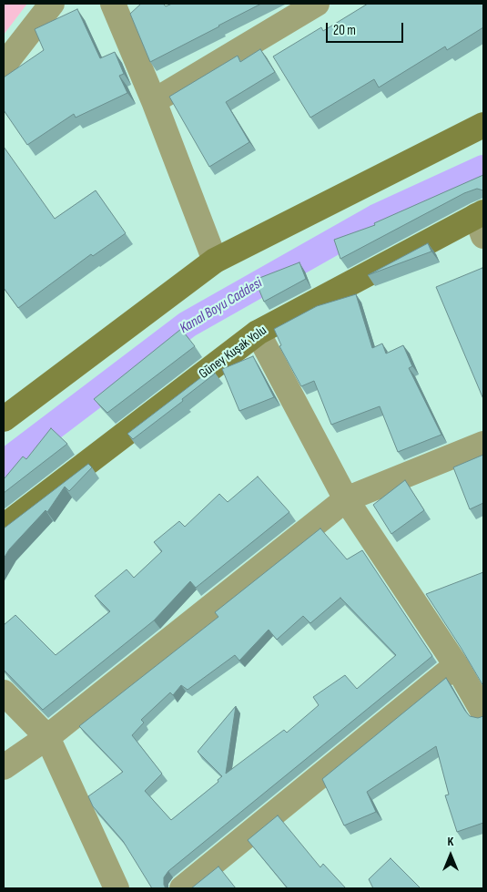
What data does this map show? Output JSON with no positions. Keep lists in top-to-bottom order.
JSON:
{
  "streets": {
    "main road": ["Güney Kuşak Yolu"]
  },
  "water": ["Kanal Boyu Caddesi"],
  "scale_bar": "20 m",
  "north": "top"
}
